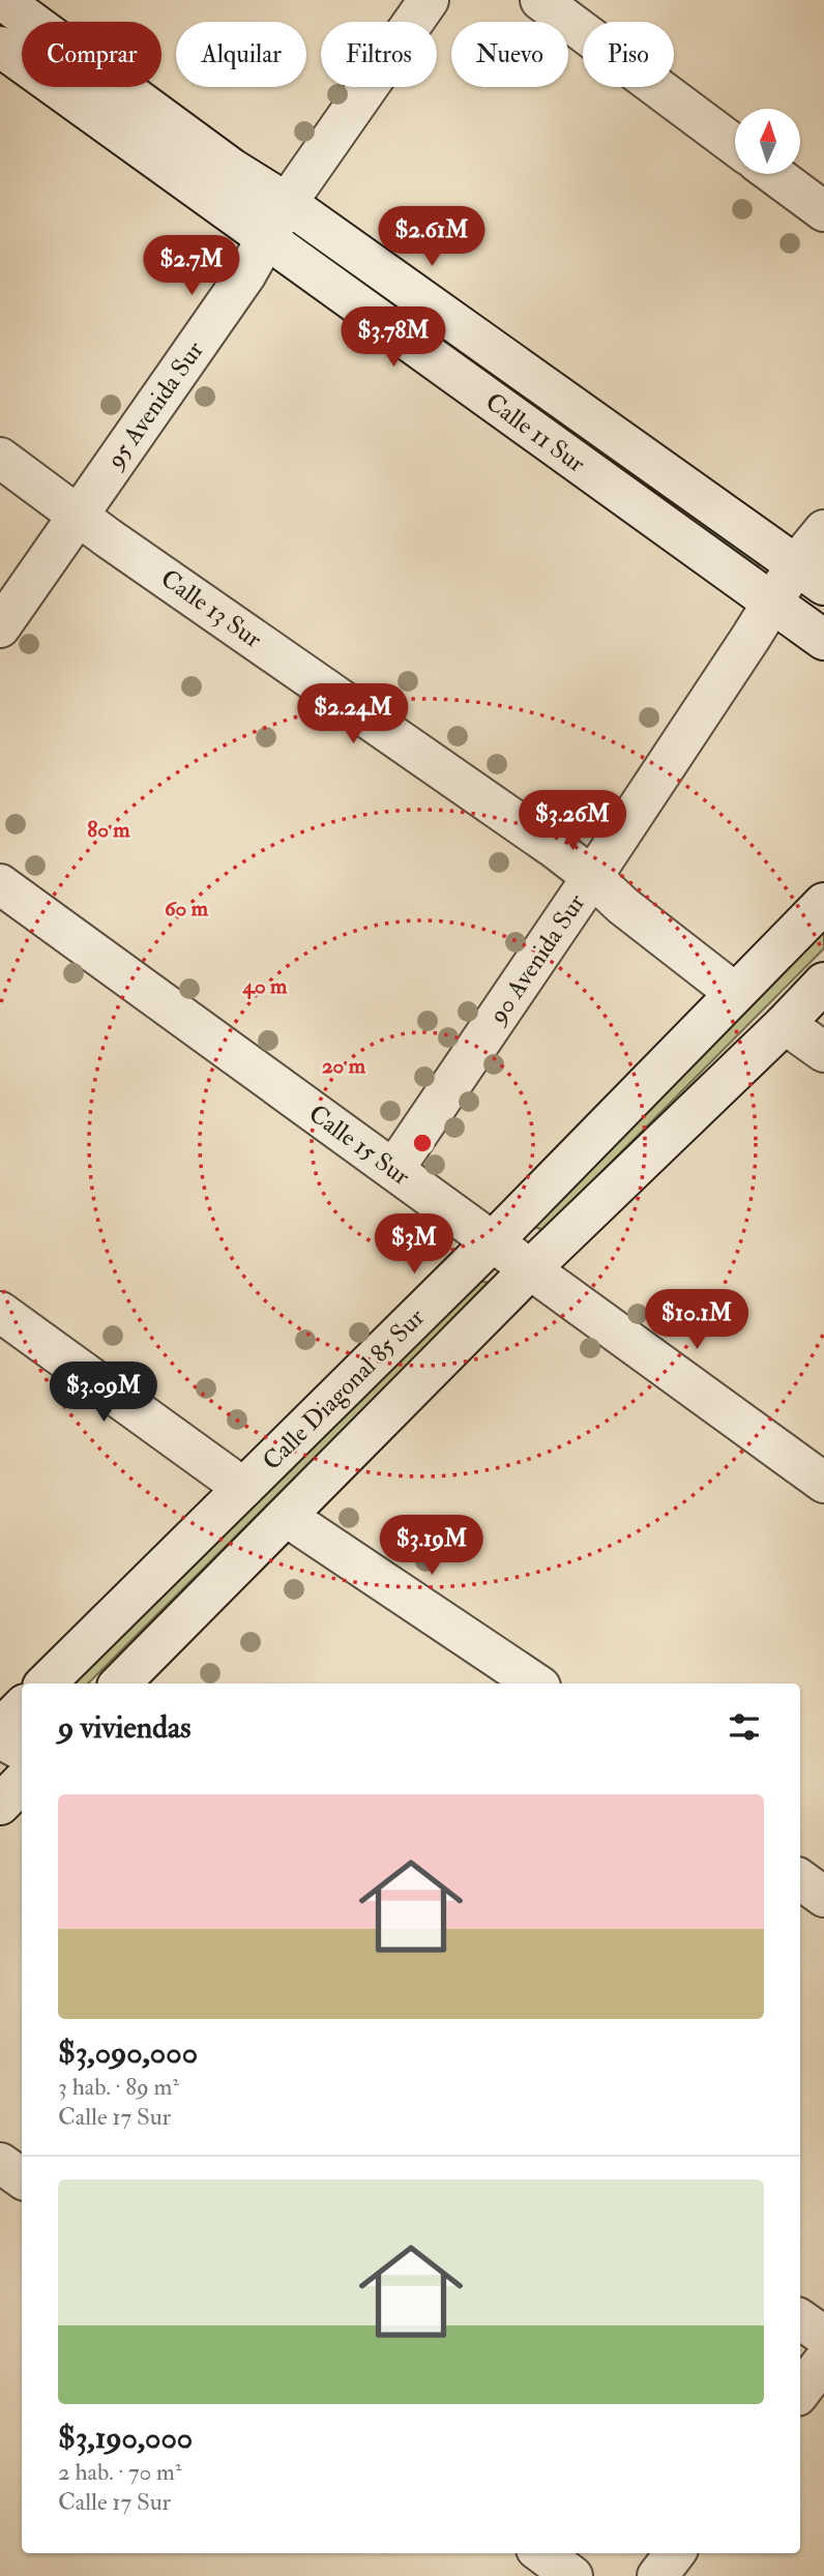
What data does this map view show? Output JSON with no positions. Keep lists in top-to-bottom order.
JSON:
{
  "streets": {
    "street": [
      "95 Avenida Sur",
      "Calle 11 Sur",
      "Calle 13 Sur",
      "90 Avenida Sur",
      "Calle 15 Sur",
      "Calle Diagonal 85 Sur"
    ]
  },
  "crossings": [
    ["95 Avenida Sur", "Calle 11 Sur"],
    ["95 Avenida Sur", "Calle 13 Sur"],
    ["Calle 11 Sur", "90 Avenida Sur"],
    ["Calle 13 Sur", "90 Avenida Sur"],
    ["Calle 13 Sur", "Calle Diagonal 85 Sur"],
    ["90 Avenida Sur", "Calle 15 Sur"],
    ["Calle 15 Sur", "Calle Diagonal 85 Sur"]
  ],
  "north": "top",
  "page": {
    "chip": [
      "Comprar",
      "Alquilar",
      "Filtros",
      "Nuevo",
      "Piso"
    ],
    "price": [
      "$2.61M",
      "$2.7M",
      "$3.78M",
      "$2.24M",
      "$3.26M",
      "$3M",
      "$10.1M",
      "$3.09M",
      "$3.19M"
    ],
    "heading": "9 viviendas",
    "list": [
      {
        "name": "$3,090,000",
        "note": "3 hab. · 89 m² · Calle 17 Sur"
      },
      {
        "name": "$3,190,000",
        "note": "2 hab. · 70 m² · Calle 17 Sur"
      }
    ]
  },
  "rings": [
    "80 m",
    "60 m",
    "40 m",
    "20 m"
  ]
}
